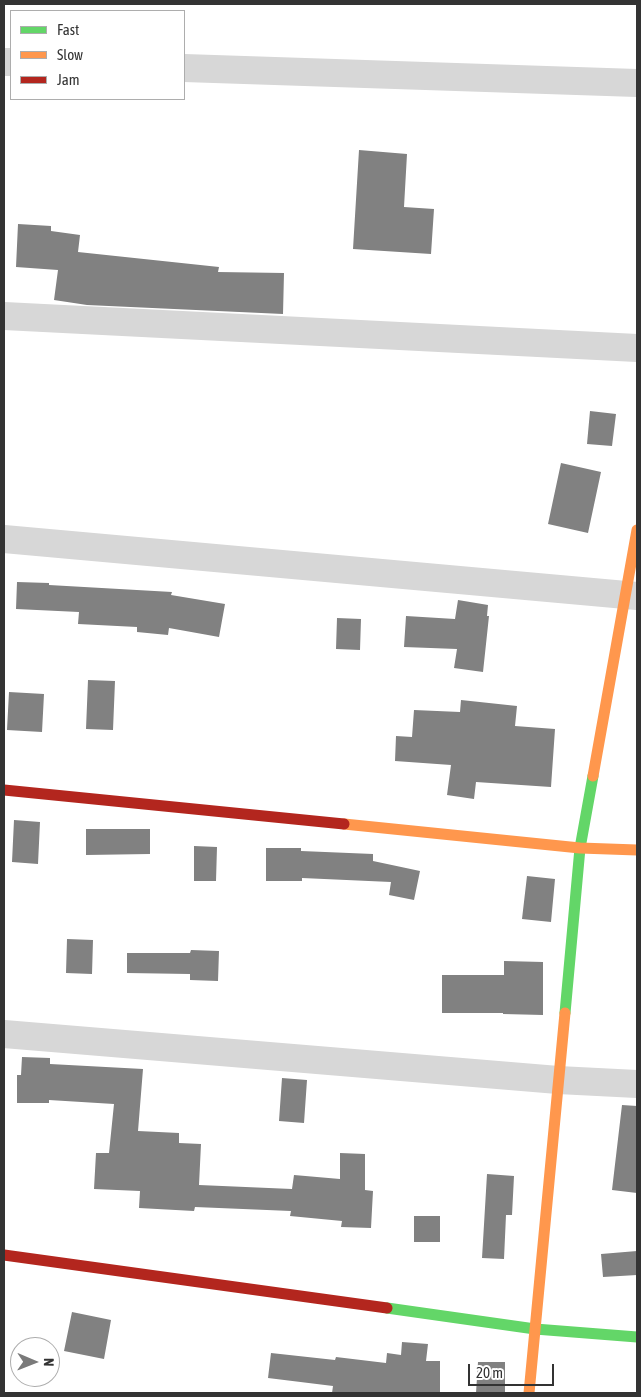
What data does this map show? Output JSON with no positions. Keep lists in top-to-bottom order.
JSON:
{
  "legend": ["Fast", "Slow", "Jam"],
  "scale_bar": "20 m",
  "north": "right"
}
